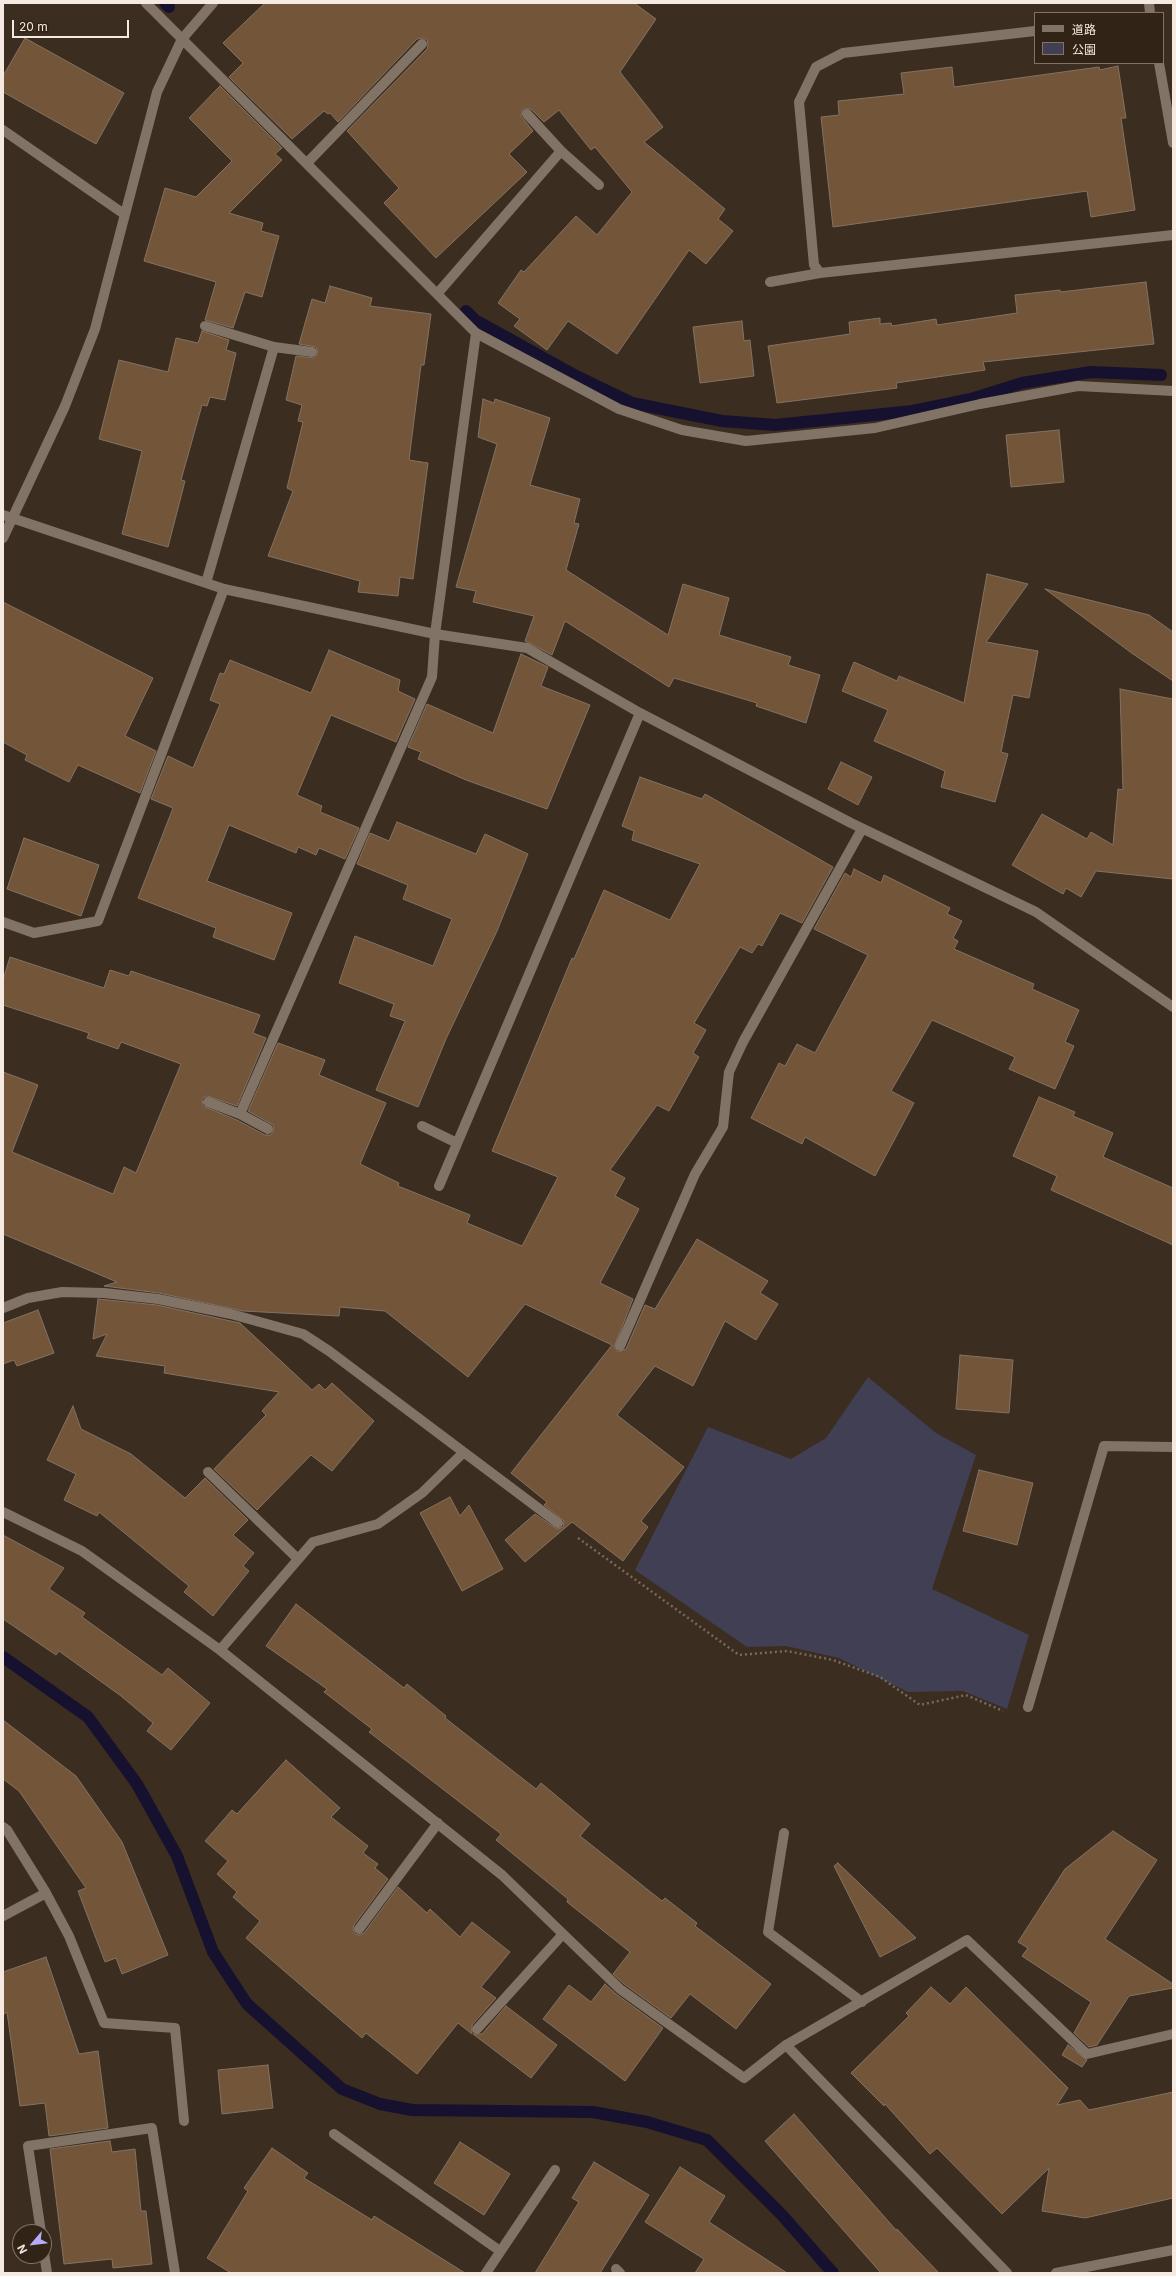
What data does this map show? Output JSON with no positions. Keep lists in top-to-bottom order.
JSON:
{
  "legend": ["道路", "公園"],
  "scale_bar": "20 m",
  "north": "bottom left"
}
